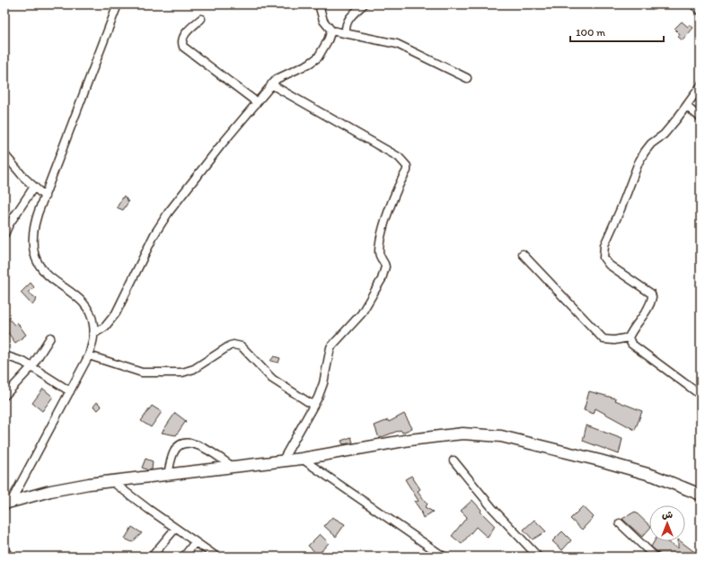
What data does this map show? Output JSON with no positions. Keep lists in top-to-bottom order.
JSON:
{
  "scale_bar": "100 m",
  "north": "top"
}
